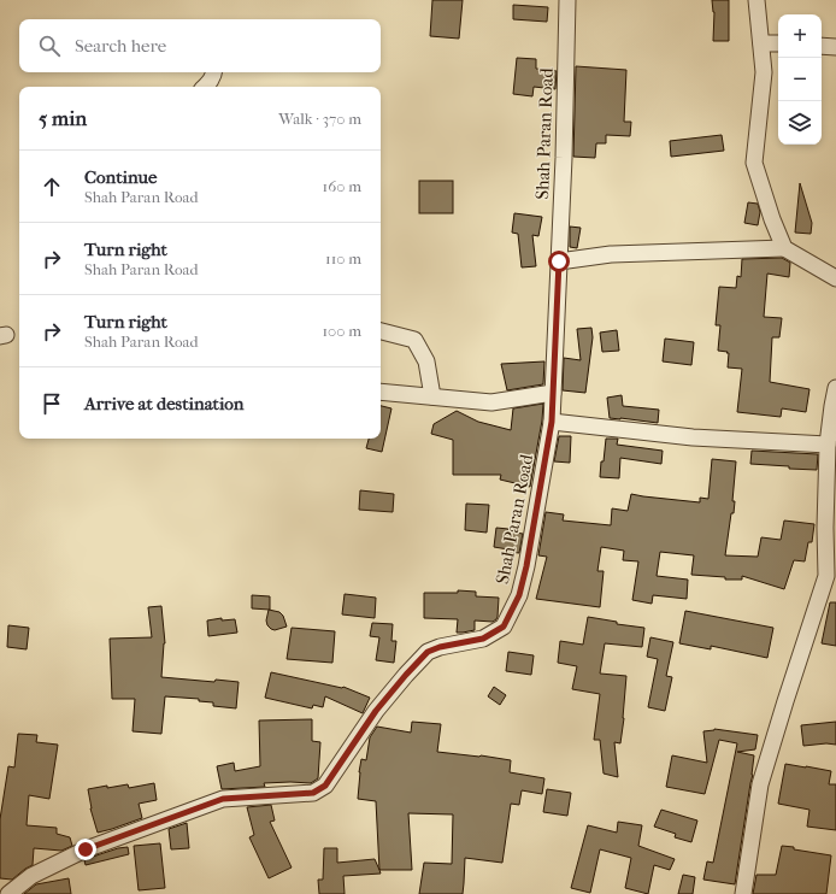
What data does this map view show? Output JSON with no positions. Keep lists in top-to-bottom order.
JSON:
{
  "streets": {
    "street": ["Shah Paran Road"]
  },
  "page": {
    "map_buttons": ["+", "−"],
    "search": "Search here",
    "heading": ["5 min", "Walk · 370 m"],
    "list": [
      ["Continue", "Shah Paran Road", "160 m"],
      ["Turn right", "Shah Paran Road", "110 m"],
      ["Turn right", "Shah Paran Road", "100 m"],
      "Arrive at destination"
    ]
  }
}
